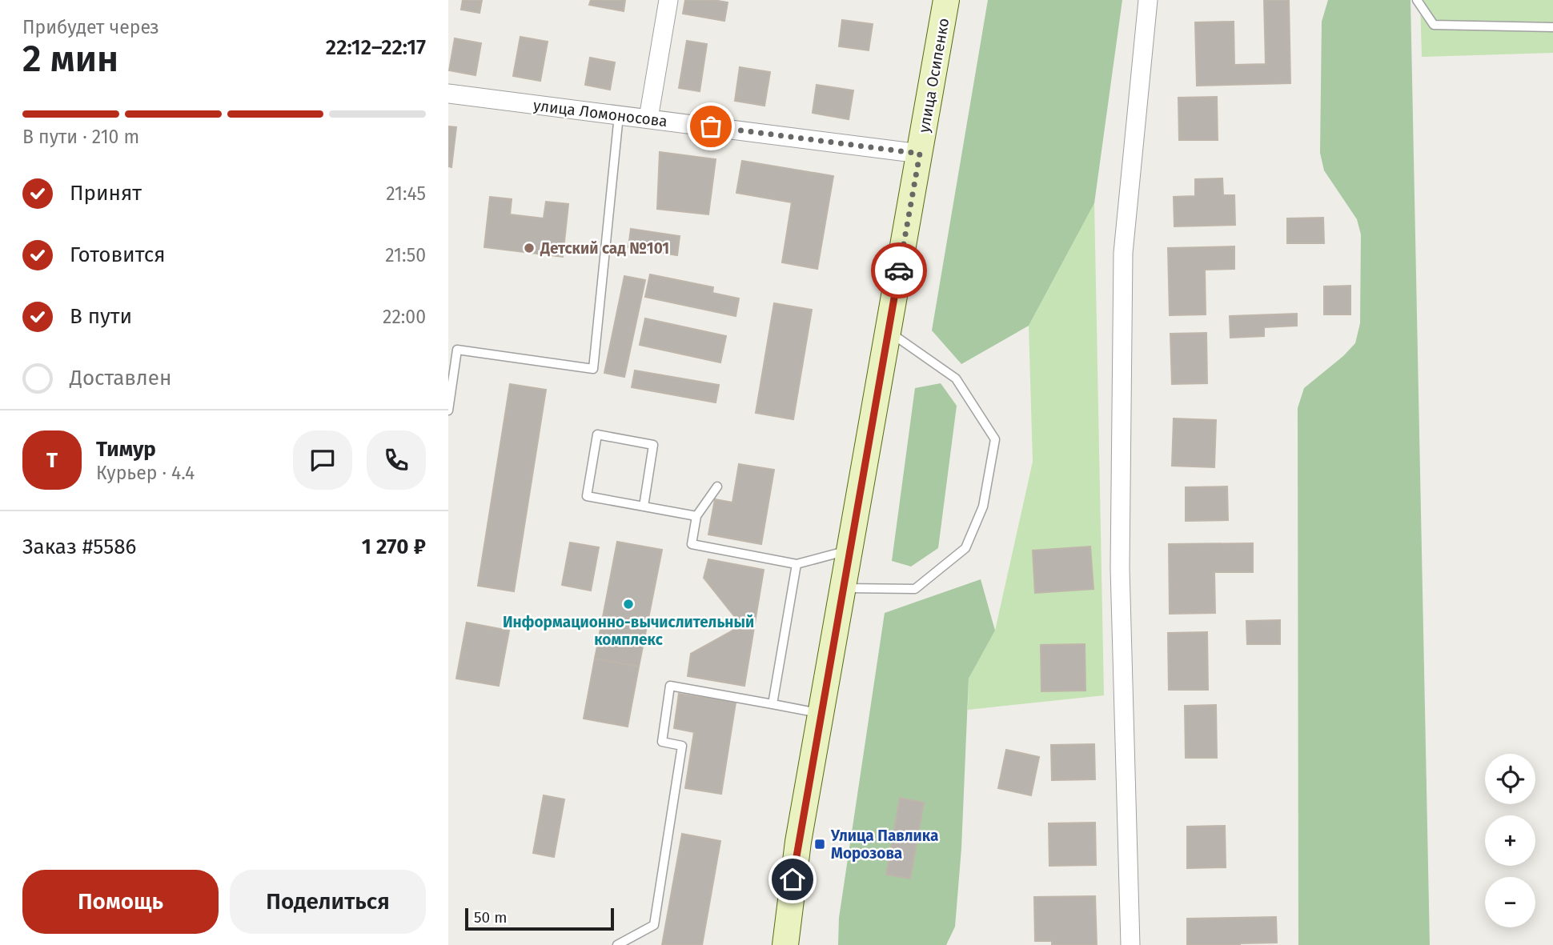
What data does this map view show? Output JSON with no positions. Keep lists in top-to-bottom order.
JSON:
{
  "streets": {
    "main road": ["улица Осипенко"],
    "street": ["улица Ломоносова"]
  },
  "crossings": [
    ["улица Осипенко", "улица Ломоносова"]
  ],
  "places": {
    "other": ["Детский сад №101", "Информационно-вычислительный комплекс"],
    "transit": ["Улица Павлика Морозова"]
  },
  "scale_bar": "50 m",
  "page": {
    "heading": ["2 мин", "Прибудет через", "22:12–22:17"],
    "panel": [
      "Тимур",
      "Курьер · 4.4",
      "Заказ #5586",
      "1 270 ₽"
    ],
    "bar": "В пути · 210 m",
    "list": [
      ["Принят", "21:45"],
      ["Готовится", "21:50"],
      ["В пути", "22:00"],
      "Доставлен"
    ],
    "round": "Т",
    "map_buttons": ["+", "−"],
    "buttons": ["Помощь", "Поделиться"],
    "scale": "50 m"
  }
}
